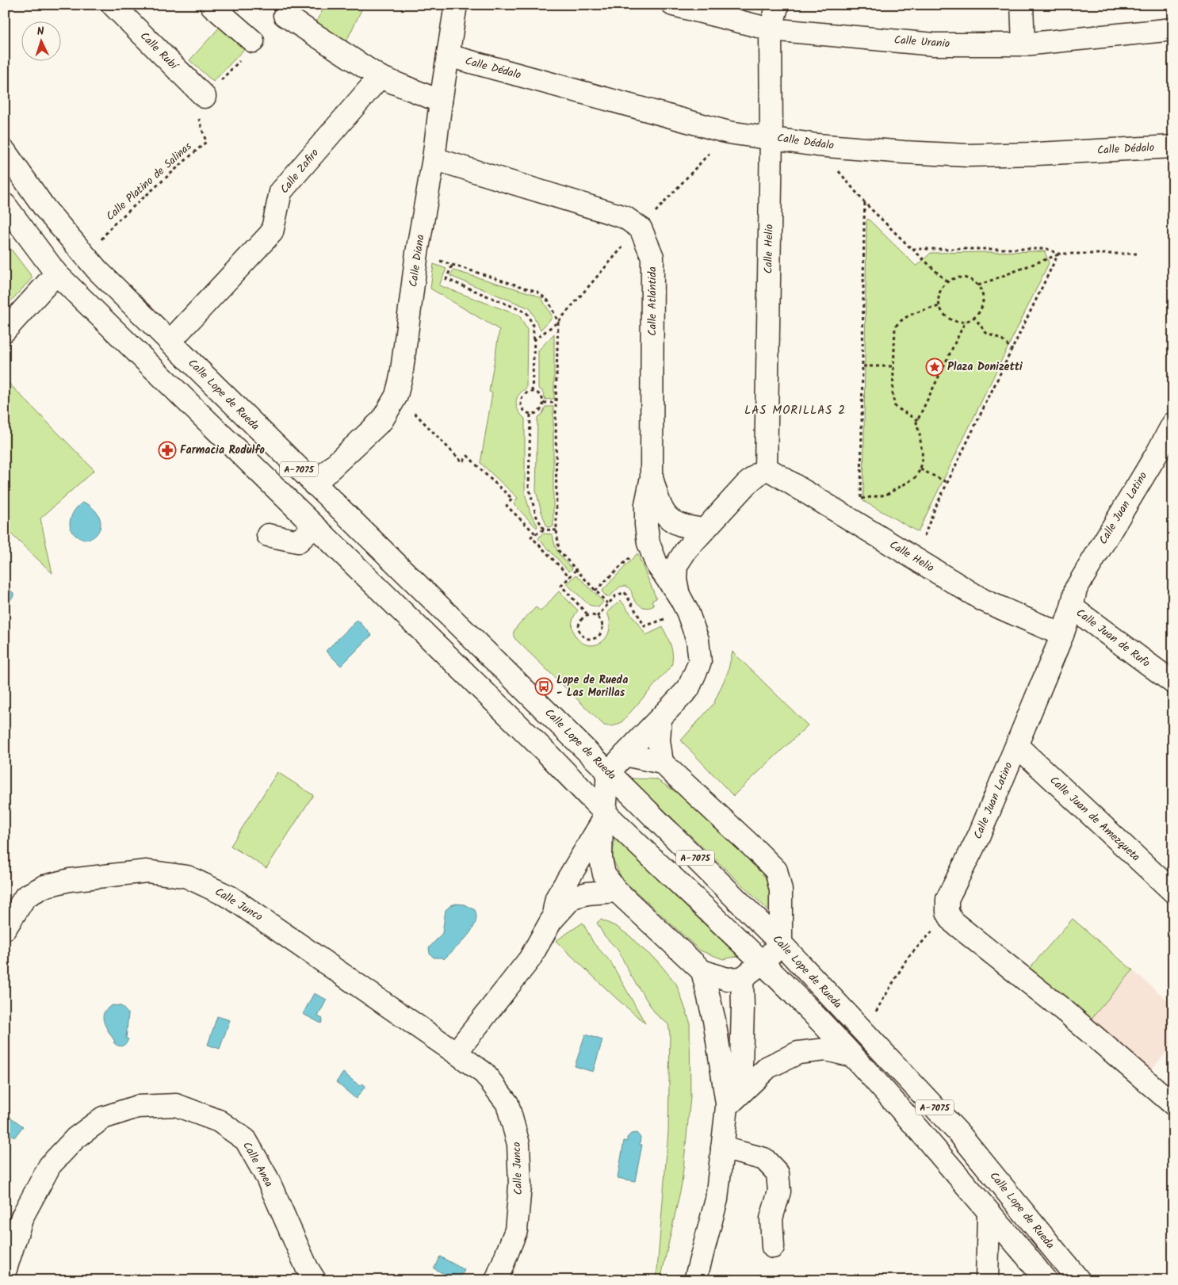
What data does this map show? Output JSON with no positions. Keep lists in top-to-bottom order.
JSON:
{
  "streets": {
    "street": [
      "Calle Uranio",
      "Calle Rubí",
      "Calle Dédalo",
      "Calle Zafiro",
      "Calle Helio",
      "Calle Diana",
      "Calle Atlántida",
      "Calle Lope de Rueda",
      "A-7075",
      "Calle Juan Latino",
      "Calle Juan de Rufo",
      "Calle Juan de Amezqueta",
      "Calle Junco",
      "Calle Anea"
    ],
    "path": ["Calle Platino de Salinas"]
  },
  "crossings": [
    ["Calle Uranio", "Calle Helio"],
    ["Calle Rubí", "Calle Platino de Salinas"],
    ["Calle Dédalo", "Calle Helio"],
    ["Calle Dédalo", "Calle Diana"],
    ["Calle Zafiro", "Calle Lope de Rueda"],
    ["Calle Platino de Salinas", "Calle Lope de Rueda"],
    ["Calle Helio", "Calle Juan Latino"],
    ["Calle Diana", "Calle Atlántida"],
    ["Calle Diana", "Calle Lope de Rueda"],
    ["Calle Atlántida", "Calle Lope de Rueda"],
    ["Calle Juan Latino", "Calle Juan de Rufo"],
    ["Calle Juan Latino", "Calle Juan de Amezqueta"]
  ],
  "districts": ["LAS MORILLAS 2"],
  "places": {
    "place": ["Plaza Donizetti"],
    "pharmacy": ["Farmacia Rodulfo"],
    "bus stop": ["Lope de Rueda - Las Morillas"]
  },
  "north": "top"
}
